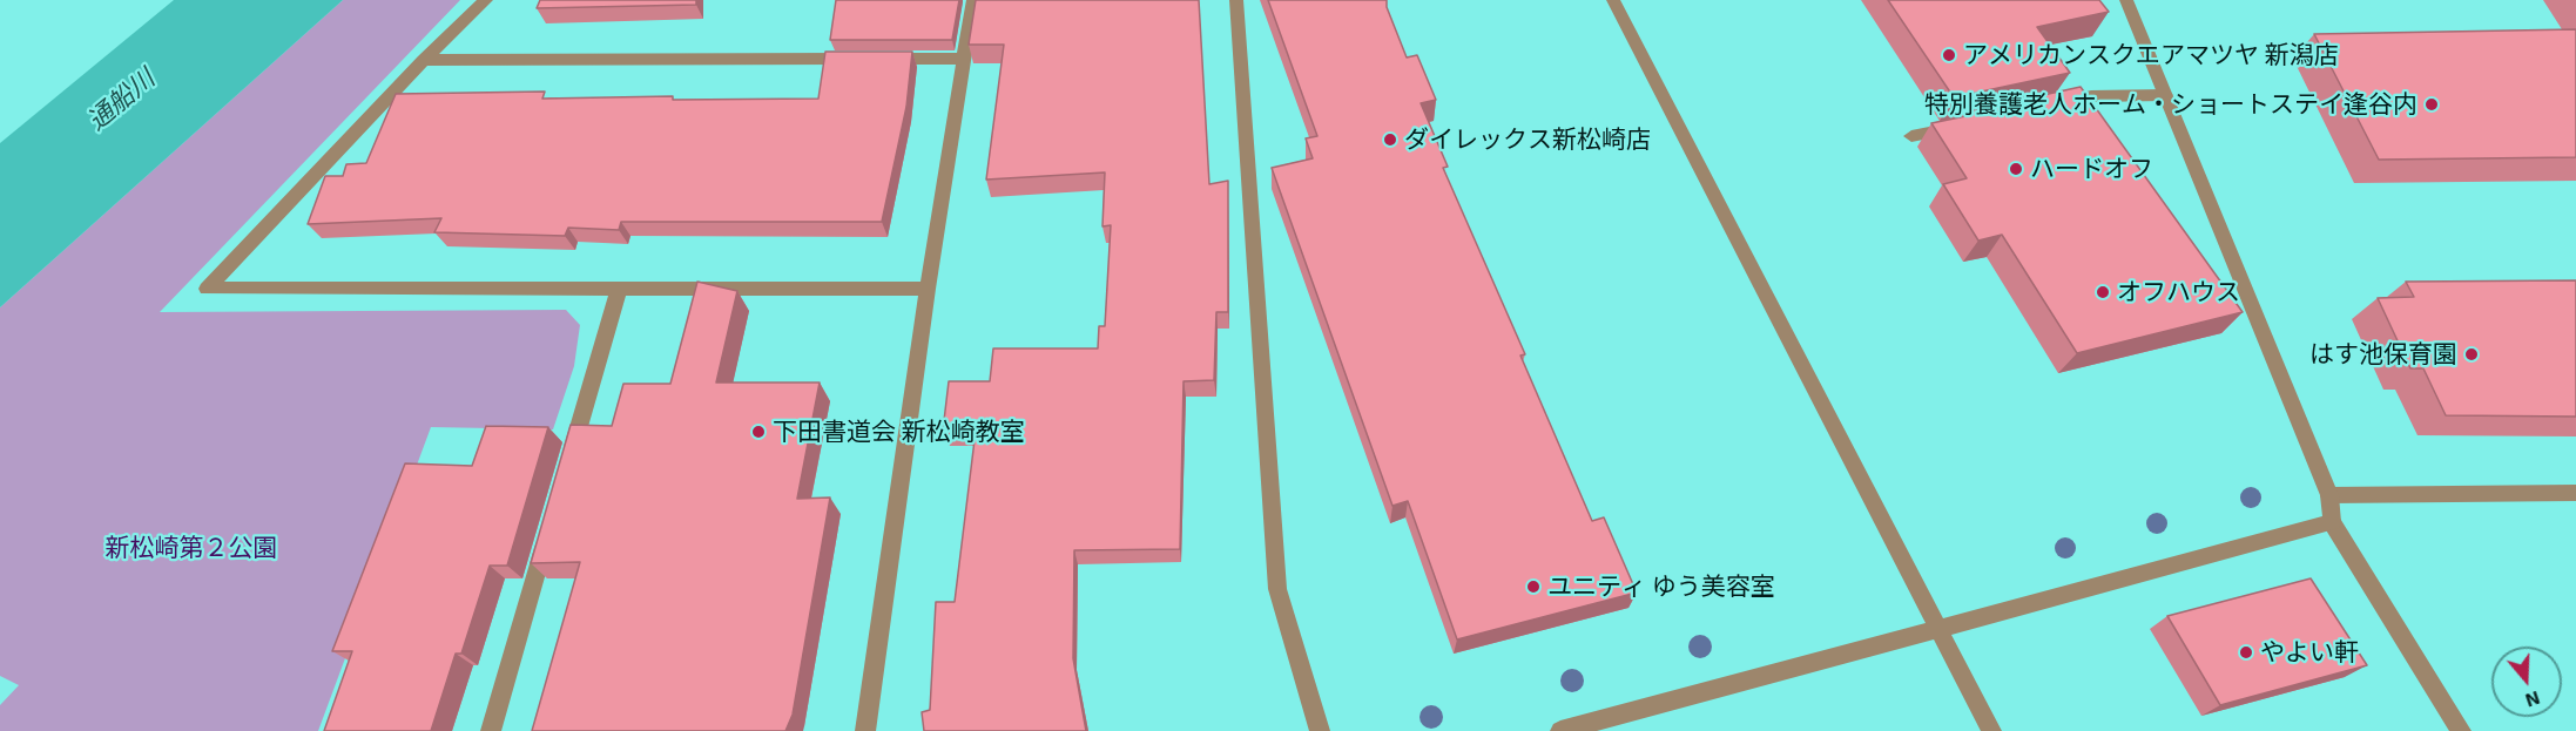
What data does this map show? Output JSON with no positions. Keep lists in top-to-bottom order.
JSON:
{
  "water": ["通船川"],
  "parks": ["新松崎第２公園"],
  "places": [
    "アメリカンスクエアマツヤ 新潟店",
    "特別養護老人ホーム・ショートステイ逢谷内",
    "ダイレックス新松崎店",
    "ハードオフ",
    "オフハウス",
    "はす池保育園",
    "下田書道会 新松崎教室",
    "ユニティ ゆう美容室",
    "やよい軒"
  ],
  "north": "bottom"
}
